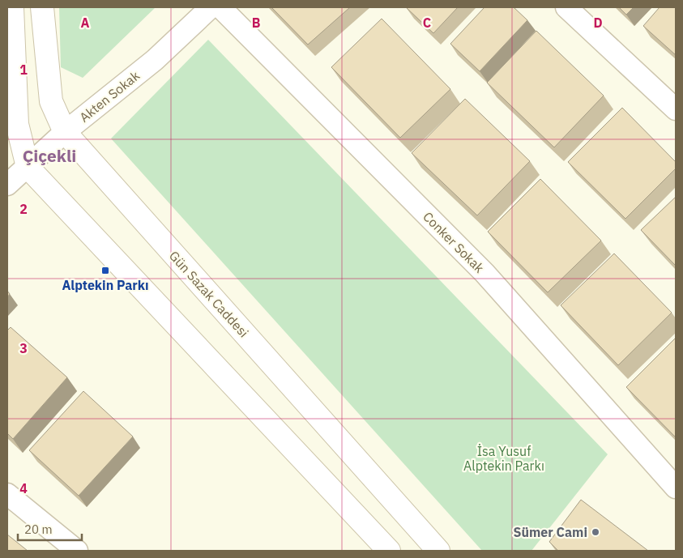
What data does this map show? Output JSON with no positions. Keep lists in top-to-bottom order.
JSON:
{
  "streets": {
    "main road": ["Gün Sazak Caddesi"],
    "street": ["Akten Sokak", "Conker Sokak"]
  },
  "crossings": [
    ["Akten Sokak", "Gün Sazak Caddesi"]
  ],
  "districts": ["Çiçekli"],
  "parks": ["İsa Yusuf Alptekin Parkı"],
  "places": {
    "transit": ["Alptekin Parkı"],
    "other": ["Sümer Cami"]
  },
  "scale_bar": "20 m",
  "grid": {
    "columns": [
      "A",
      "B",
      "C",
      "D"
    ],
    "rows": [
      "1",
      "2",
      "3",
      "4"
    ]
  }
}
